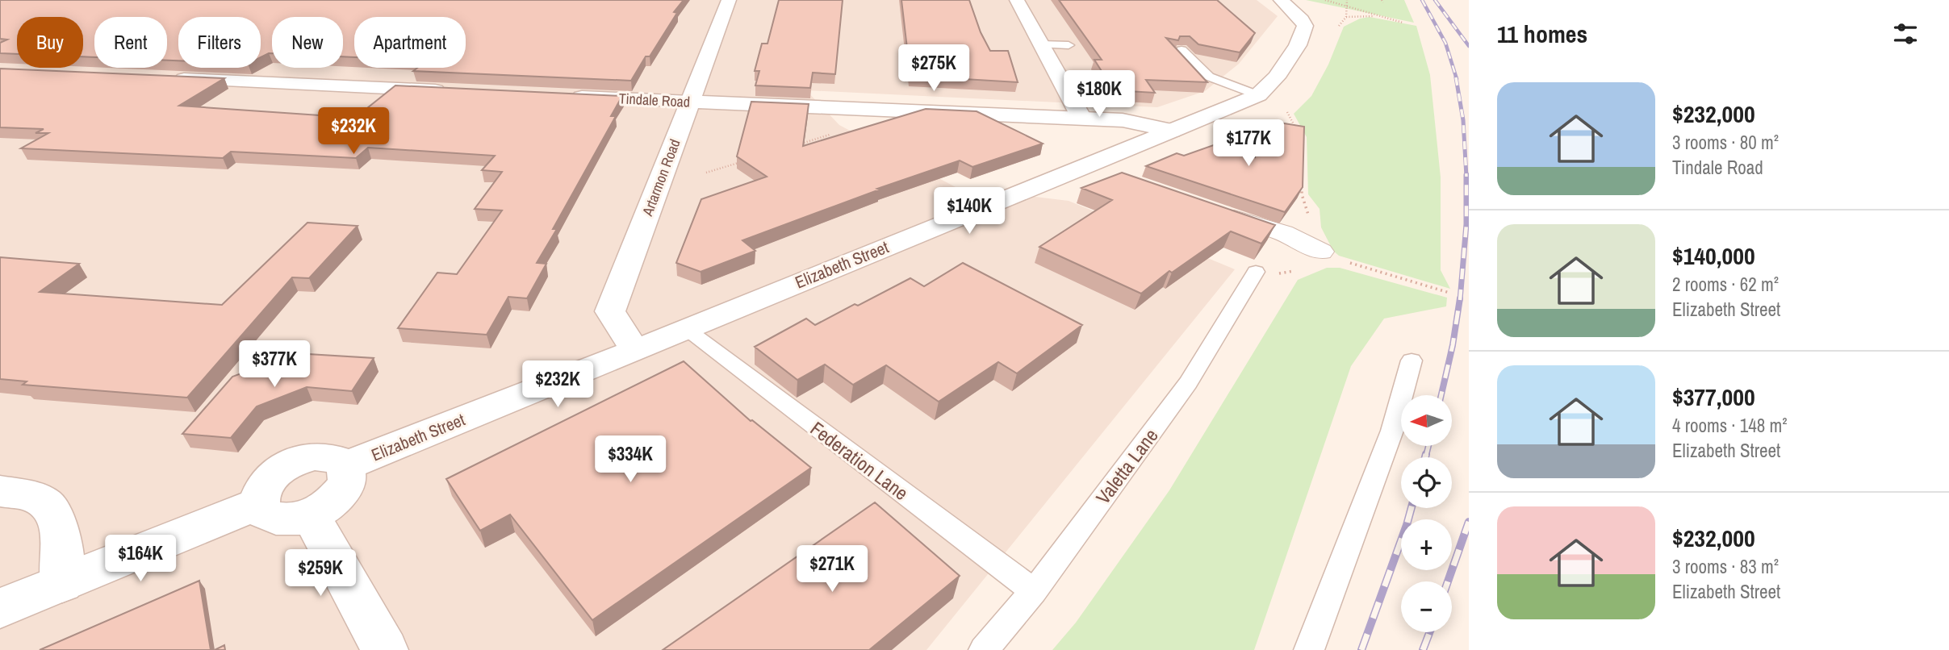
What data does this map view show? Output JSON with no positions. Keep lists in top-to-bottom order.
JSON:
{
  "streets": {
    "street": ["Tindale Road", "Artarmon Road", "Elizabeth Street"],
    "lane": ["Federation Lane", "Valetta Lane"]
  },
  "crossings": [
    ["Tindale Road", "Artarmon Road"],
    ["Tindale Road", "Elizabeth Street"],
    ["Artarmon Road", "Elizabeth Street"],
    ["Elizabeth Street", "Federation Lane"],
    ["Federation Lane", "Valetta Lane"]
  ],
  "north": "left",
  "page": {
    "heading": "11 homes",
    "chip": [
      "Buy",
      "Rent",
      "Filters",
      "New",
      "Apartment"
    ],
    "price": [
      "$275K",
      "$180K",
      "$232K",
      "$177K",
      "$140K",
      "$377K",
      "$232K",
      "$334K",
      "$164K",
      "$271K",
      "$259K"
    ],
    "list": [
      {
        "name": "$232,000",
        "note": "3 rooms · 80 m² · Tindale Road"
      },
      {
        "name": "$140,000",
        "note": "2 rooms · 62 m² · Elizabeth Street"
      },
      {
        "name": "$377,000",
        "note": "4 rooms · 148 m² · Elizabeth Street"
      },
      {
        "name": "$232,000",
        "note": "3 rooms · 83 m² · Elizabeth Street"
      }
    ],
    "map_buttons": ["+", "−"]
  }
}
